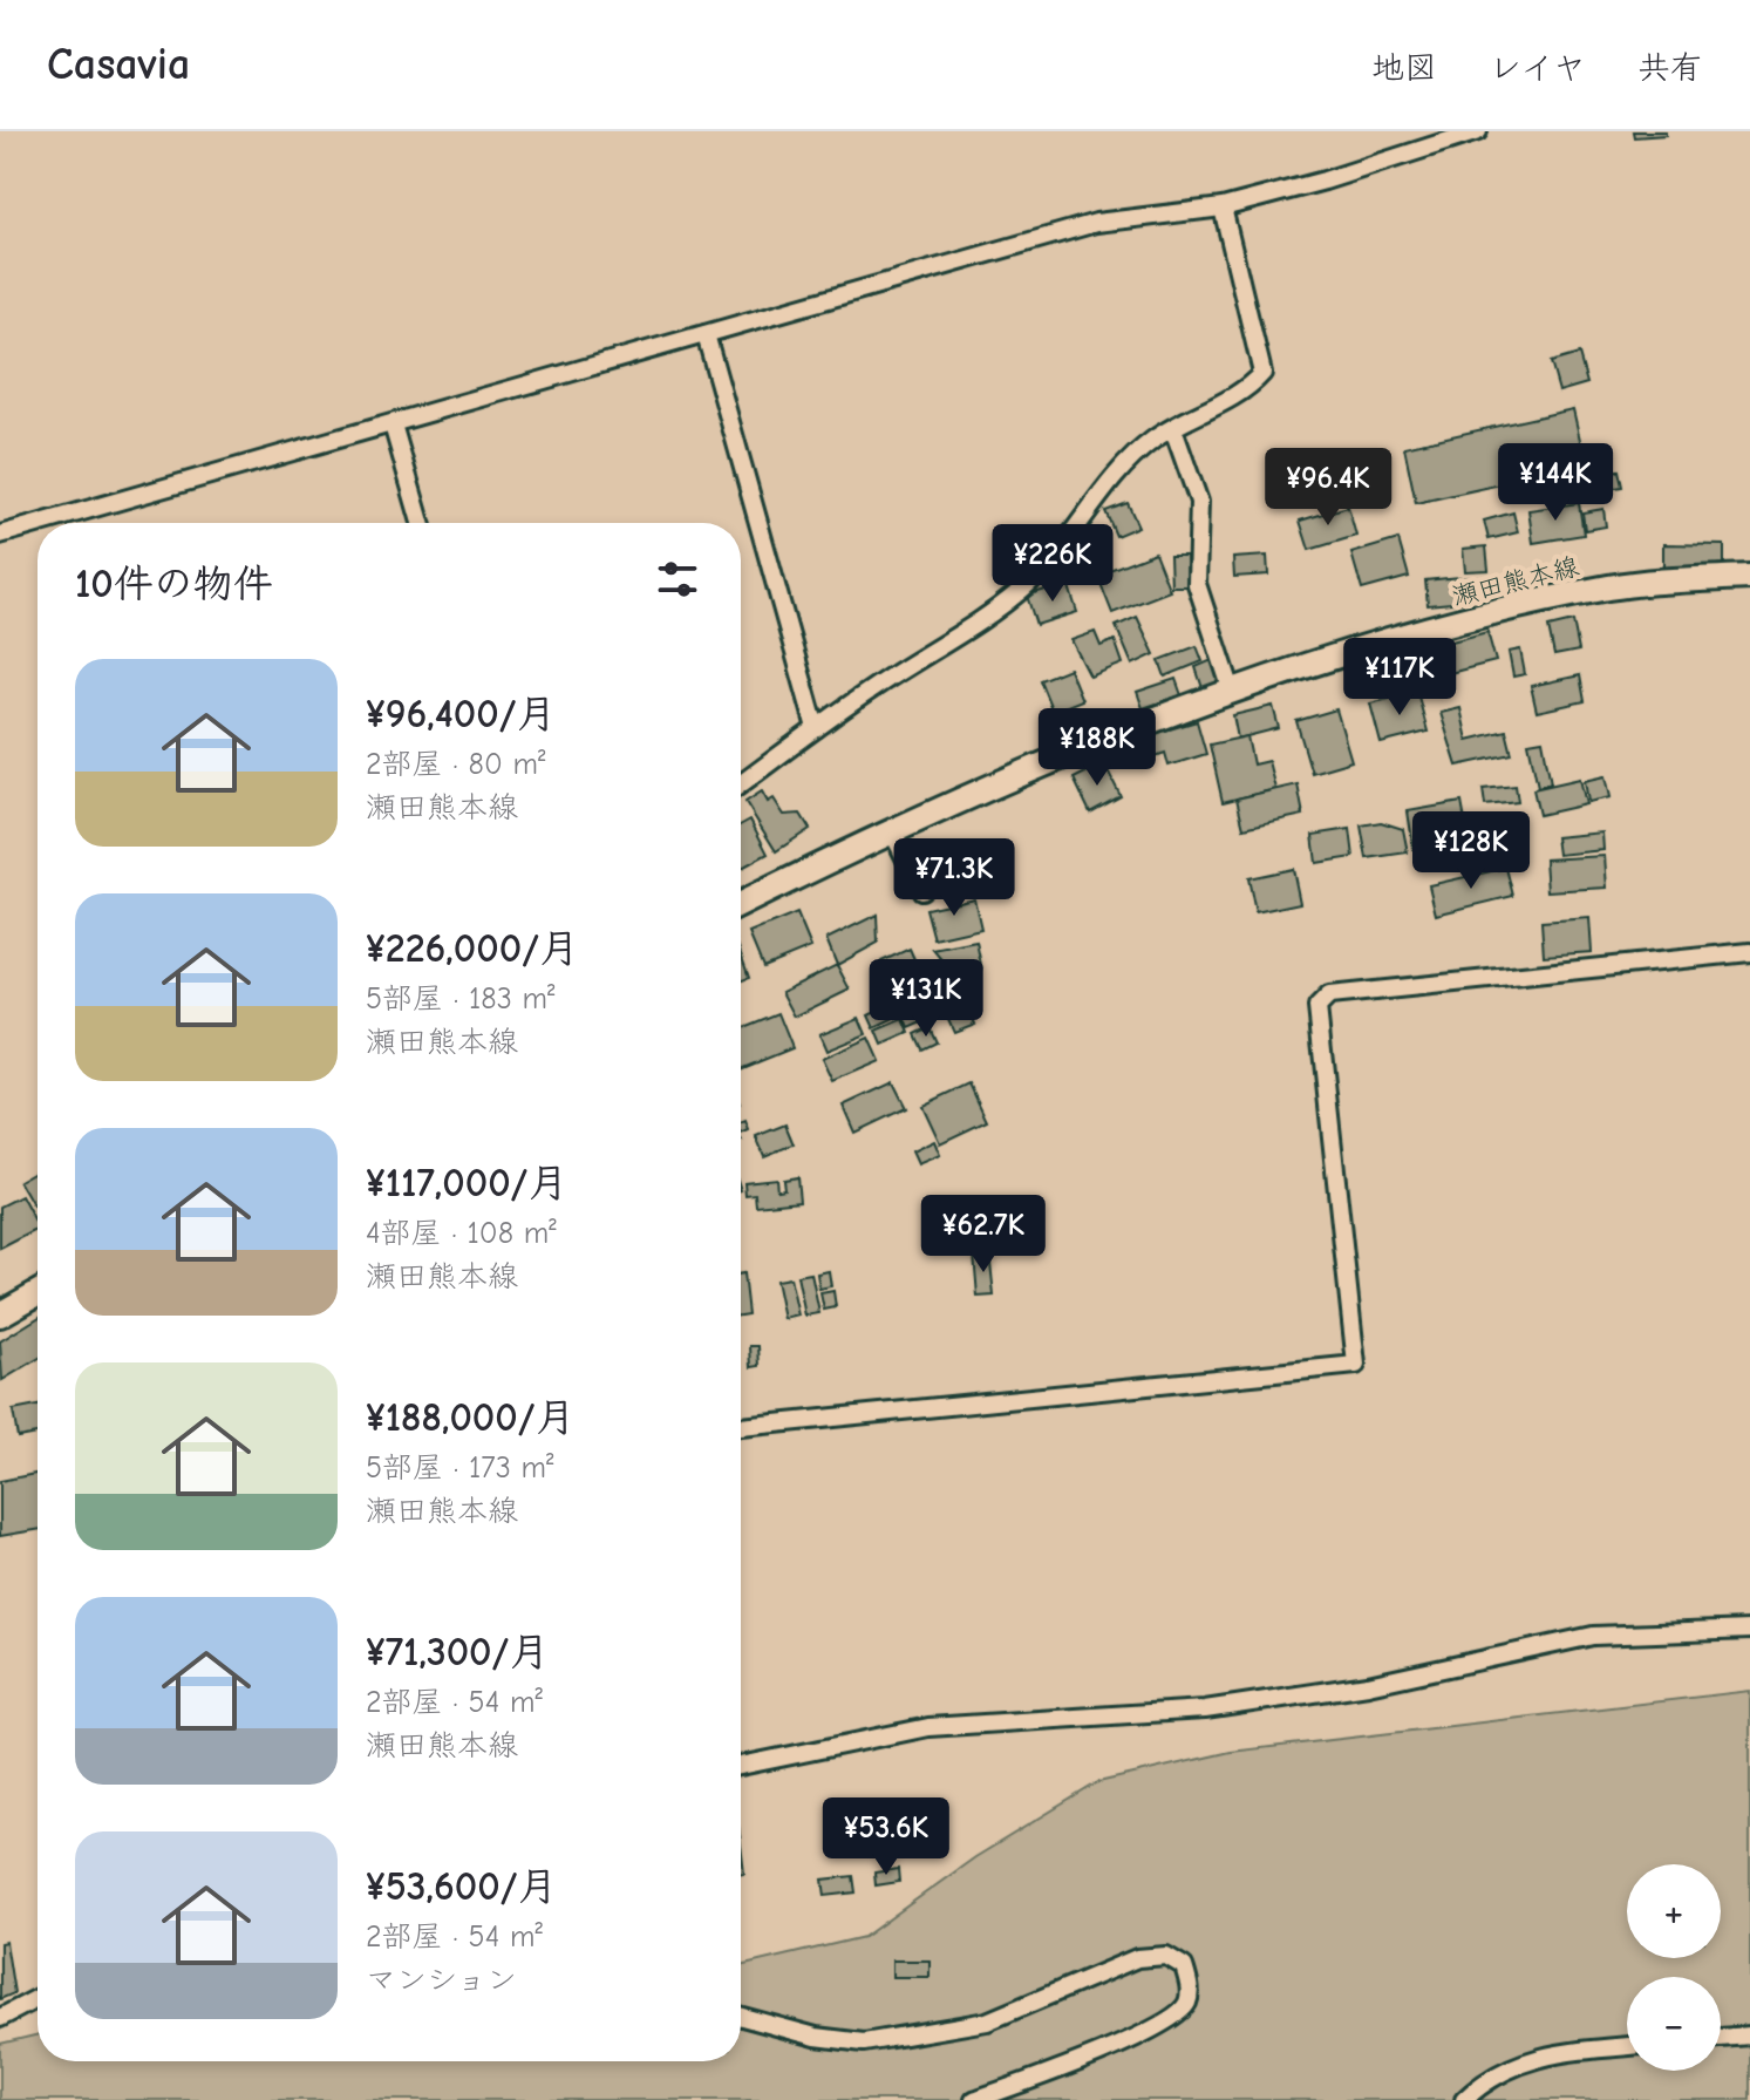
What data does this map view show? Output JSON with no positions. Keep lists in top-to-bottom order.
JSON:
{
  "streets": {
    "main road": ["瀬田熊本線"]
  },
  "page": {
    "header": "Casavia",
    "nav": ["地図", "レイヤ", "共有"],
    "price": [
      "¥144K",
      "¥96.4K",
      "¥226K",
      "¥117K",
      "¥188K",
      "¥128K",
      "¥71.3K",
      "¥131K",
      "¥62.7K",
      "¥53.6K"
    ],
    "heading": "10件の物件",
    "list": [
      {
        "name": "¥96,400/月",
        "note": "2部屋 · 80 m² · 瀬田熊本線"
      },
      {
        "name": "¥226,000/月",
        "note": "5部屋 · 183 m² · 瀬田熊本線"
      },
      {
        "name": "¥117,000/月",
        "note": "4部屋 · 108 m² · 瀬田熊本線"
      },
      {
        "name": "¥188,000/月",
        "note": "5部屋 · 173 m² · 瀬田熊本線"
      },
      {
        "name": "¥71,300/月",
        "note": "2部屋 · 54 m² · 瀬田熊本線"
      },
      {
        "name": "¥53,600/月",
        "note": "2部屋 · 54 m² · マンション"
      }
    ],
    "map_buttons": ["+", "−"]
  }
}
